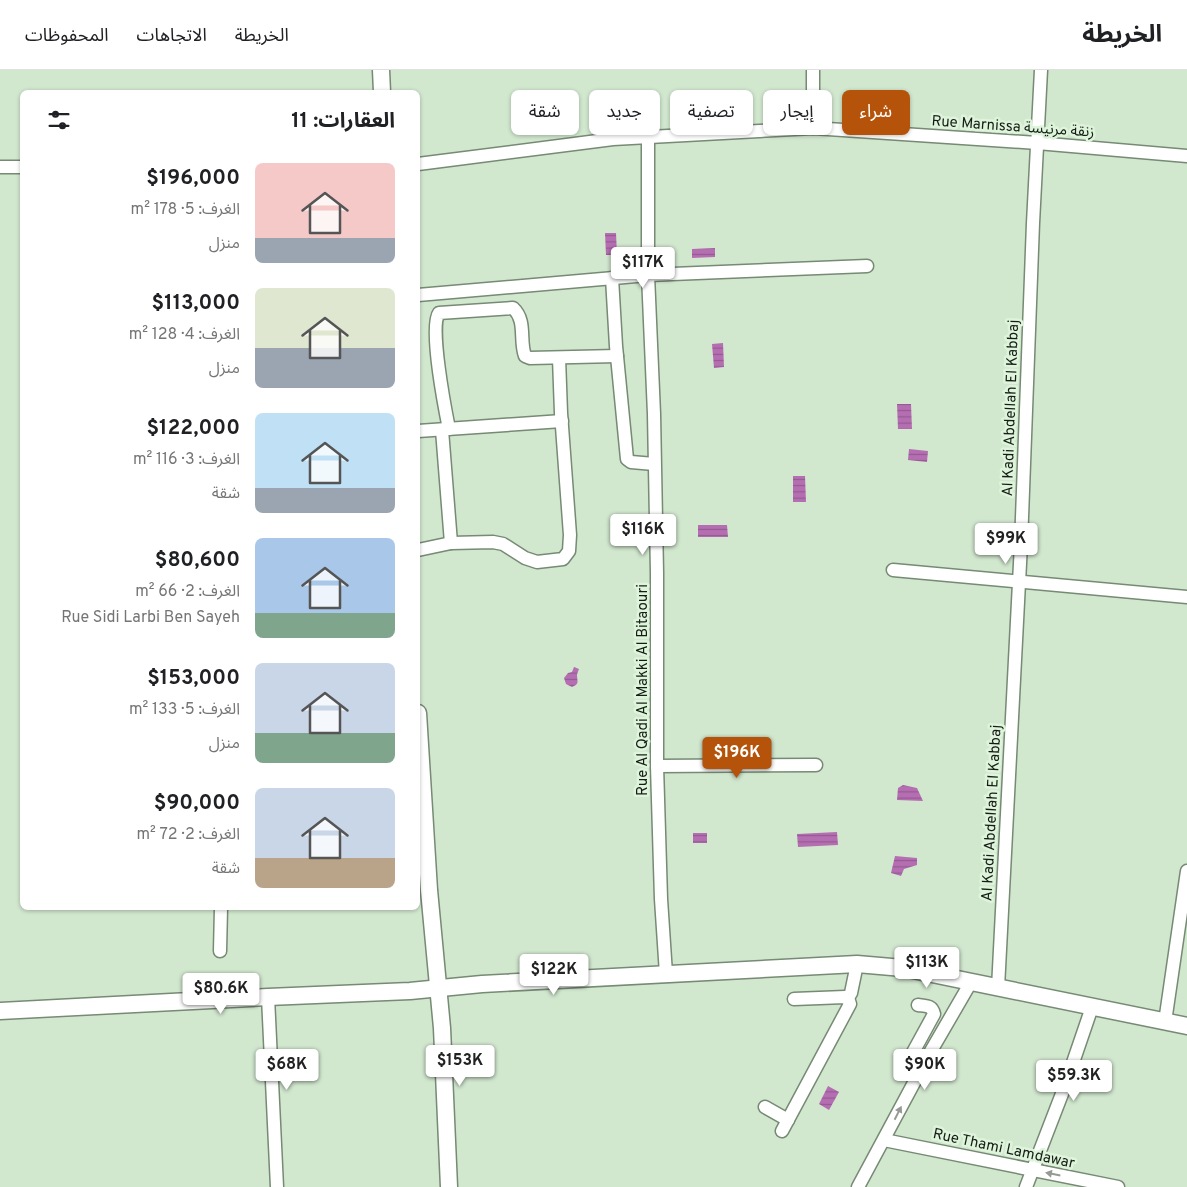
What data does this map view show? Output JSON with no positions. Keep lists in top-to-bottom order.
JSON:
{
  "streets": {
    "street": [
      "Rue Marnissa زنقة مرنيسة",
      "Al Kadi Abdellah El Kabbaj",
      "Rue Al Qadi Al Makki Al Bitaouri",
      "Rue Thami Lamdawar"
    ]
  },
  "crossings": [
    ["Rue Marnissa زنقة مرنيسة", "Al Kadi Abdellah El Kabbaj"],
    ["Rue Marnissa زنقة مرنيسة", "Rue Al Qadi Al Makki Al Bitaouri"]
  ],
  "one_way": ["Rue Thami Lamdawar"],
  "page": {
    "header": "الخريطة",
    "nav": ["الخريطة", "الاتجاهات", "المحفوظات"],
    "chip": [
      "شراء",
      "إيجار",
      "تصفية",
      "جديد",
      "شقة"
    ],
    "heading": "العقارات: 11",
    "list": [
      {
        "name": "$196,000",
        "note": "الغرف: 5 · 178 m² · منزل"
      },
      {
        "name": "$113,000",
        "note": "الغرف: 4 · 128 m² · منزل"
      },
      {
        "name": "$122,000",
        "note": "الغرف: 3 · 116 m² · شقة"
      },
      {
        "name": "$80,600",
        "note": "الغرف: 2 · 66 m² · Rue Sidi Larbi Ben Sayeh"
      },
      {
        "name": "$153,000",
        "note": "الغرف: 5 · 133 m² · منزل"
      },
      {
        "name": "$90,000",
        "note": "الغرف: 2 · 72 m² · شقة"
      }
    ],
    "price": [
      "$117K",
      "$116K",
      "$99K",
      "$196K",
      "$113K",
      "$122K",
      "$80.6K",
      "$153K",
      "$68K",
      "$90K",
      "$59.3K"
    ]
  }
}
